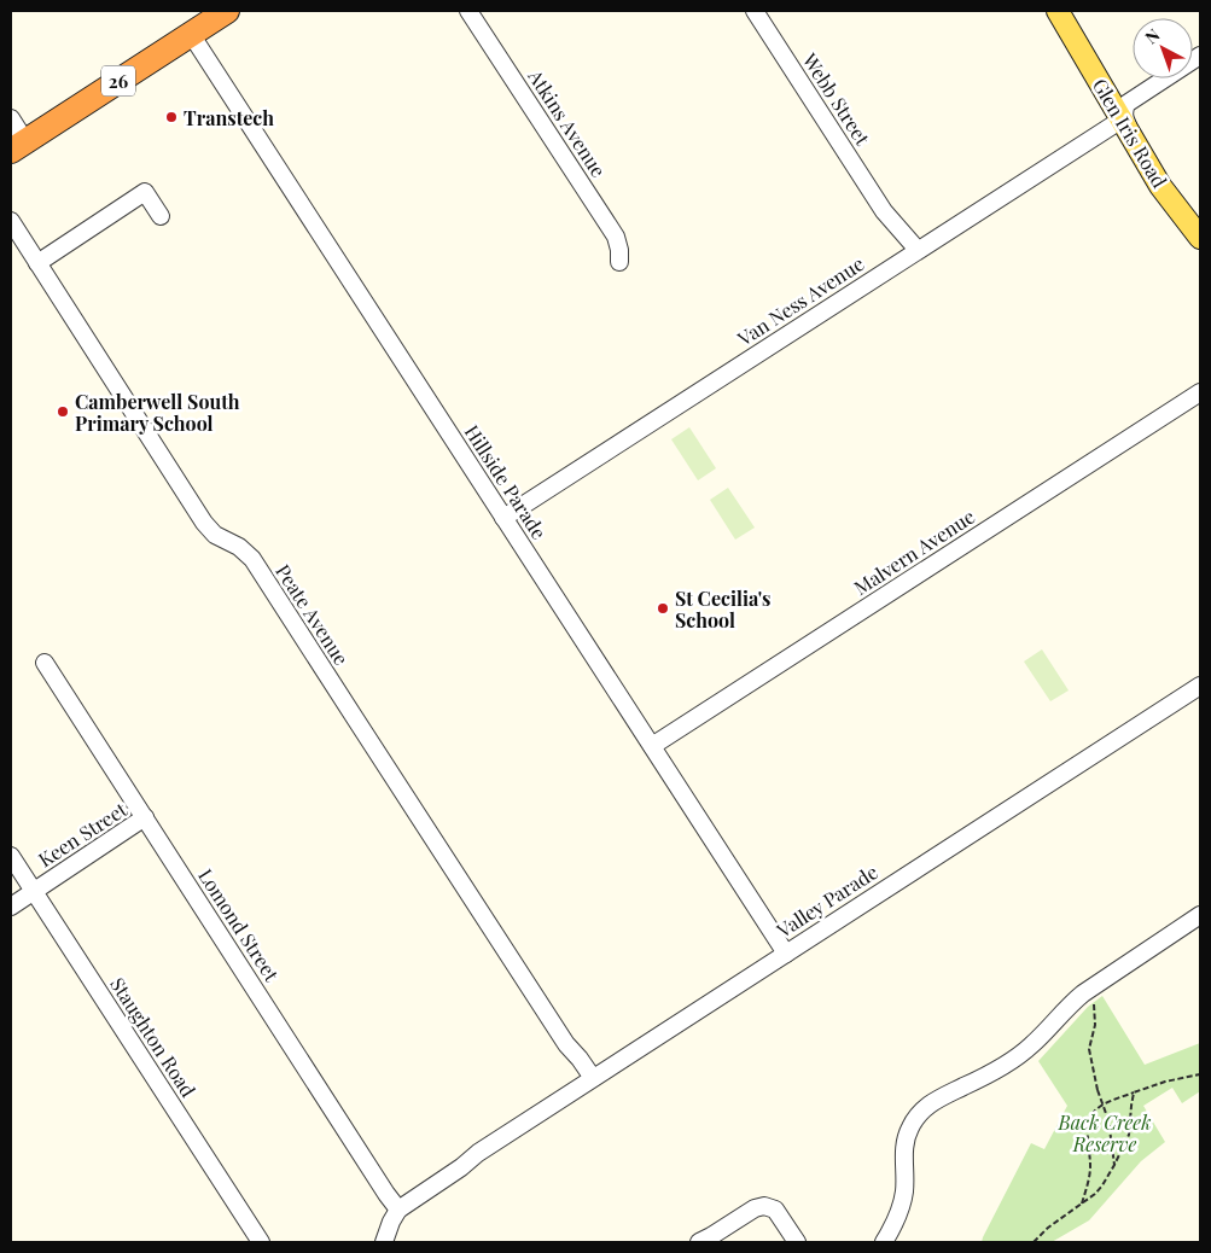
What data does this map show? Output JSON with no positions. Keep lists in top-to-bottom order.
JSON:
{
  "streets": {
    "highway": ["26"],
    "main road": ["Glen Iris Road"],
    "street": [
      "Webb Street",
      "Atkins Avenue",
      "Van Ness Avenue",
      "Hillside Parade",
      "Malvern Avenue",
      "Peate Avenue",
      "Keen Street",
      "Valley Parade",
      "Lomond Street",
      "Staughton Road"
    ]
  },
  "crossings": [
    ["26", "Hillside Parade"],
    ["Webb Street", "Van Ness Avenue"],
    ["Glen Iris Road", "Van Ness Avenue"],
    ["Van Ness Avenue", "Hillside Parade"],
    ["Hillside Parade", "Malvern Avenue"],
    ["Hillside Parade", "Valley Parade"],
    ["Peate Avenue", "Valley Parade"],
    ["Keen Street", "Lomond Street"],
    ["Keen Street", "Staughton Road"],
    ["Valley Parade", "Lomond Street"]
  ],
  "parks": ["Back Creek Reserve"],
  "places": ["Transtech", "Camberwell South Primary School", "St Cecilia's School"],
  "north": "top left"
}
